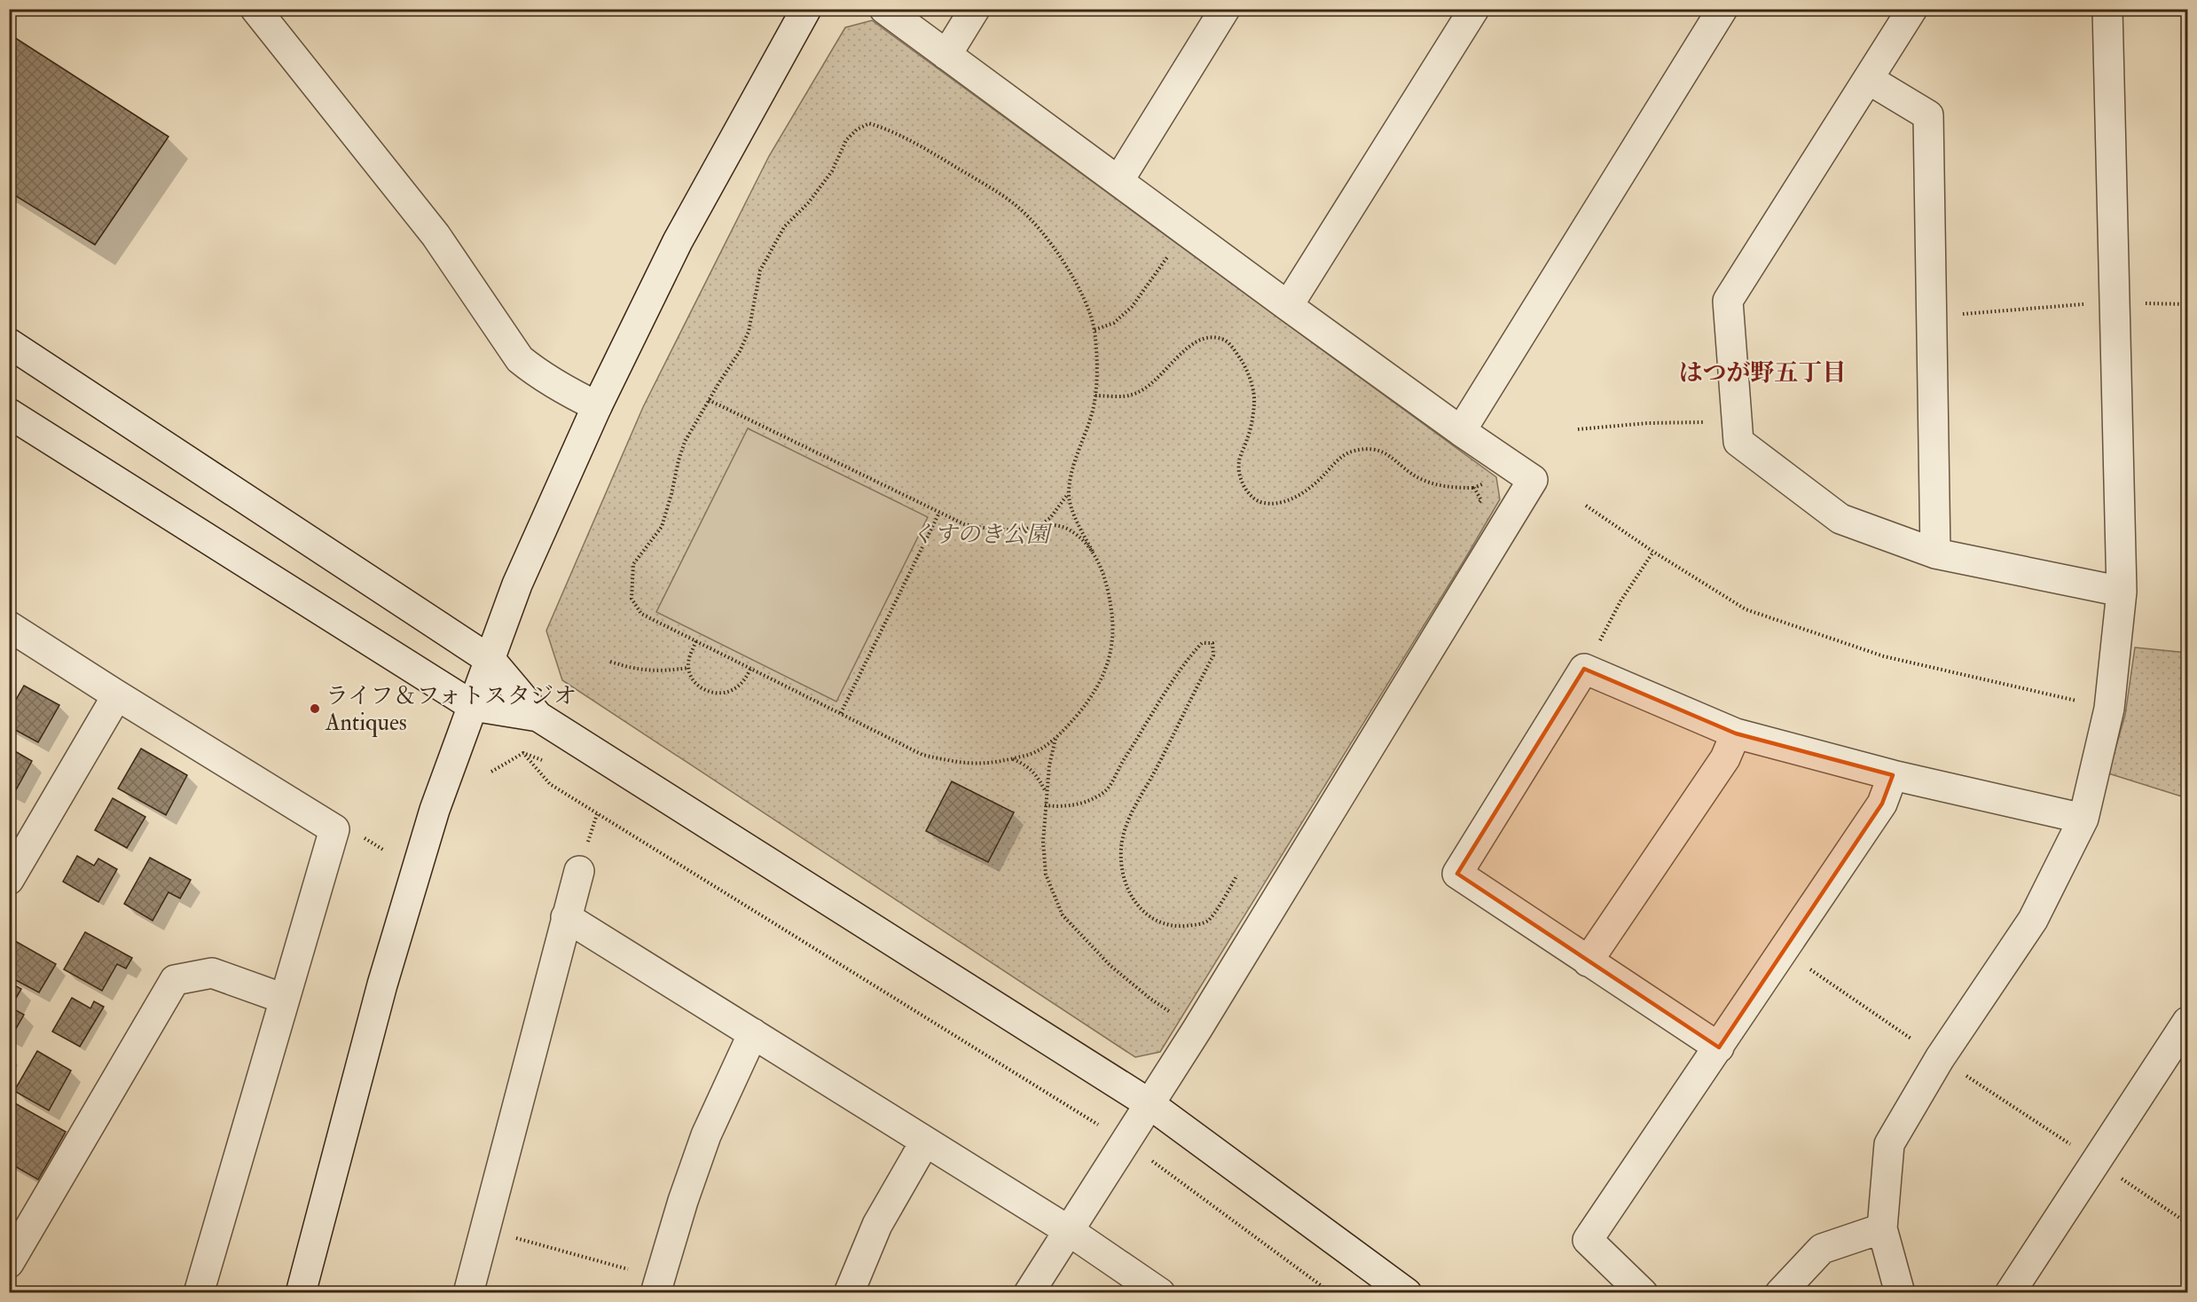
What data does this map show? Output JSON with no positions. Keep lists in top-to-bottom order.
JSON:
{
  "districts": ["はつが野五丁目"],
  "parks": ["くすのき公園"],
  "places": ["ライフ＆フォトスタジオ Antiques"]
}
